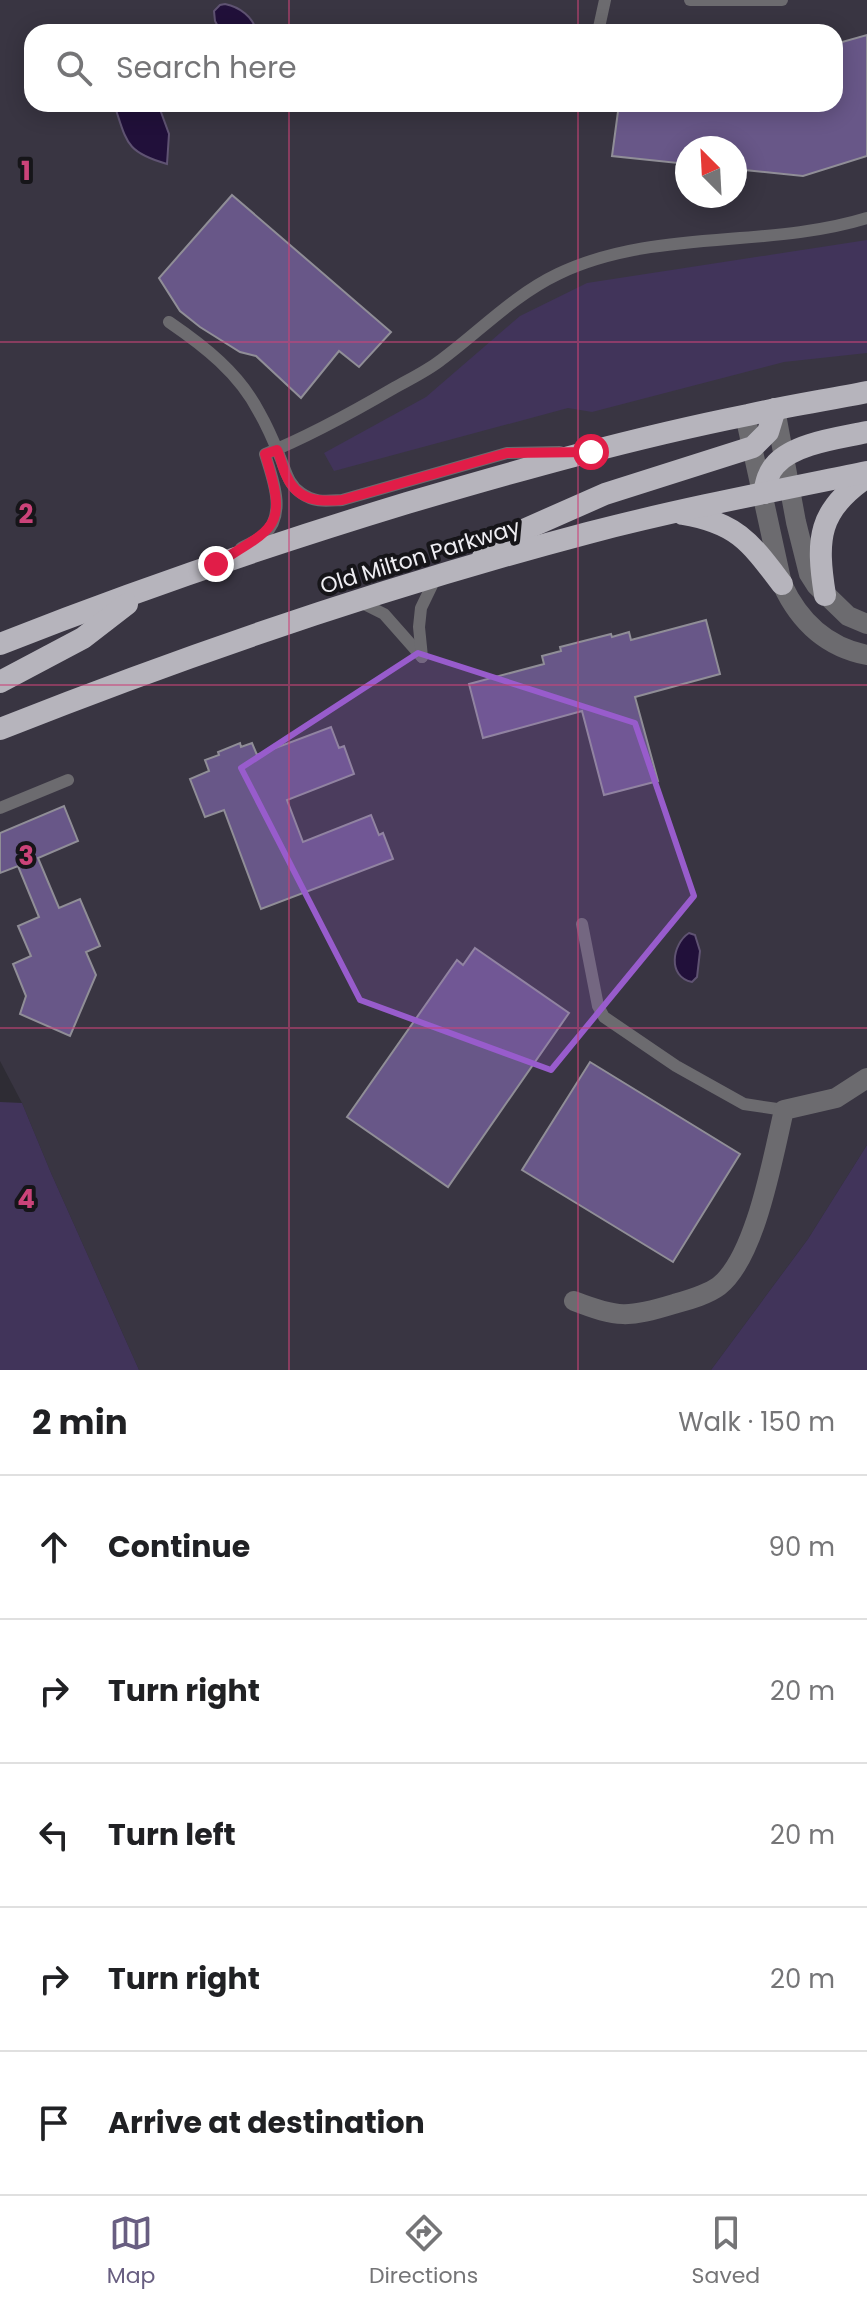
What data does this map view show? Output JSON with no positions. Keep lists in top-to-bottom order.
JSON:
{
  "streets": {
    "highway": ["Old Milton Parkway"]
  },
  "north": "top left",
  "page": {
    "search": "Search here",
    "heading": ["2 min", "Walk · 150 m"],
    "list": [
      ["Continue", "90 m"],
      ["Turn right", "20 m"],
      ["Turn left", "20 m"],
      ["Turn right", "20 m"],
      "Arrive at destination"
    ],
    "nav": ["Map", "Directions", "Saved"]
  },
  "grid": {
    "rows": [
      "1",
      "2",
      "3",
      "4"
    ]
  }
}
